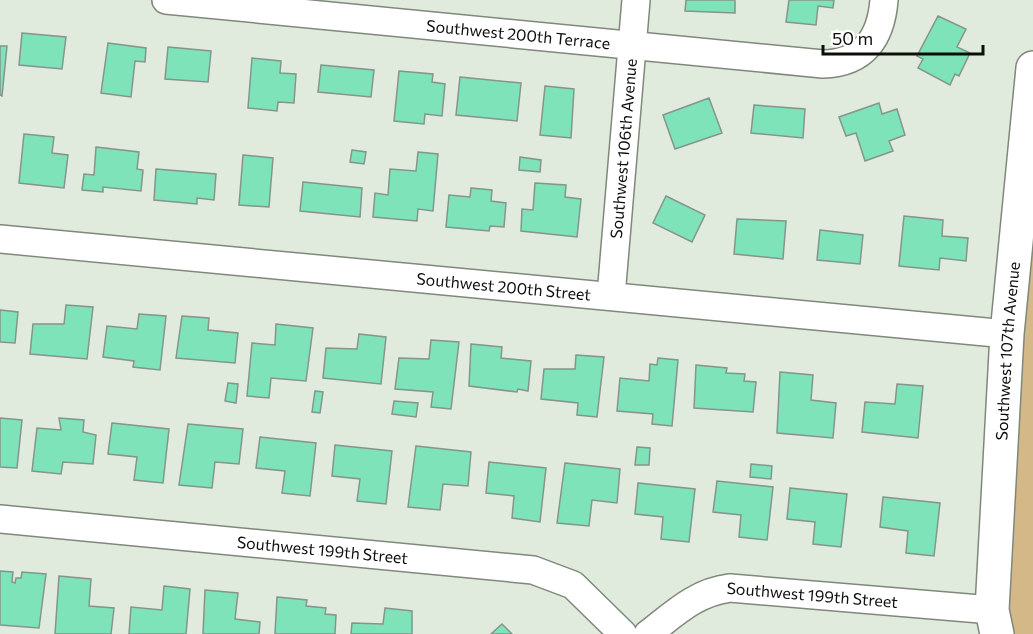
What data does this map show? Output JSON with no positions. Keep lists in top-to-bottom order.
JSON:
{
  "streets": {
    "main road": ["Southwest 107th Avenue"],
    "street": [
      "Southwest 200th Terrace",
      "Southwest 106th Avenue",
      "Southwest 200th Street",
      "Southwest 199th Street"
    ]
  },
  "crossings": [
    ["Southwest 200th Terrace", "Southwest 106th Avenue"],
    ["Southwest 106th Avenue", "Southwest 200th Street"],
    ["Southwest 200th Street", "Southwest 107th Avenue"],
    ["Southwest 107th Avenue", "Southwest 199th Street"]
  ],
  "scale_bar": "50 m"
}
